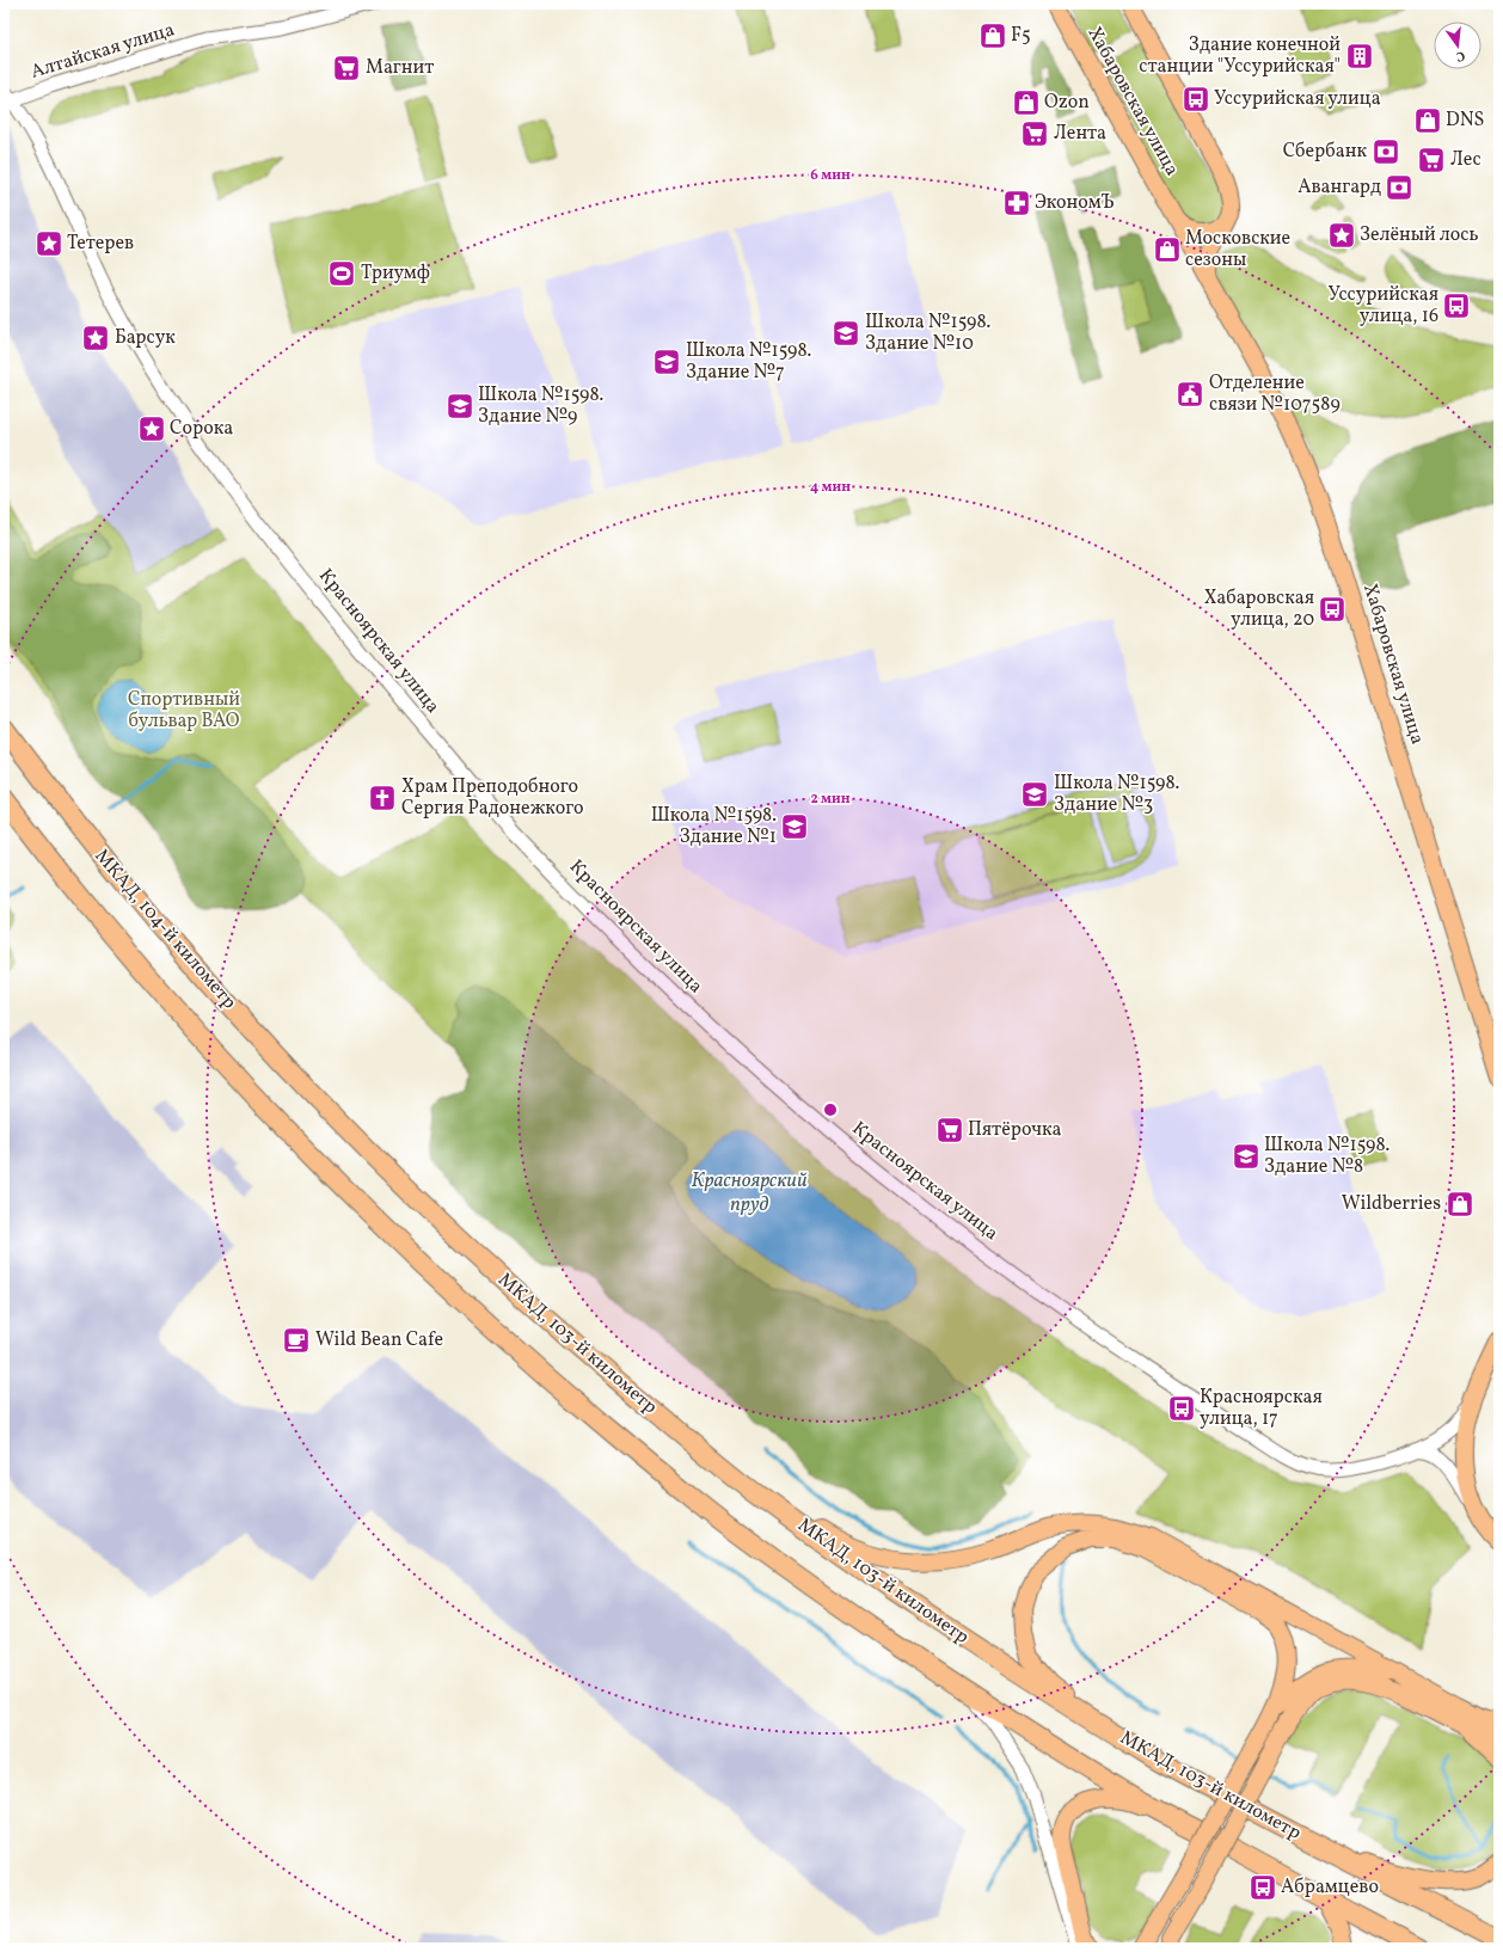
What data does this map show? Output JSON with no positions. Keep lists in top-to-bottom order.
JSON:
{
  "streets": {
    "highway": ["МКАД, 104-й километр", "МКАД, 103-й километр"],
    "main road": ["Хабаровская улица"],
    "street": ["Алтайская улица", "Красноярская улица"]
  },
  "crossings": [
    ["Алтайская улица", "Красноярская улица"],
    ["МКАД, 104-й километр", "МКАД, 103-й километр"]
  ],
  "water": ["Красноярский пруд"],
  "parks": ["Спортивный бульвар ВАО"],
  "places": {
    "shop": [
      "F5",
      "Ozon",
      "DNS",
      "Московские сезоны",
      "Wildberries"
    ],
    "building": ["Здание конечной станции \"Уссурийская\""],
    "supermarket": [
      "Магнит",
      "Лента",
      "Лес",
      "Пятёрочка"
    ],
    "bus stop": [
      "Уссурийская улица",
      "Уссурийская улица, 16",
      "Хабаровская улица, 20",
      "Красноярская улица, 17",
      "Абрамцево"
    ],
    "bank": ["Сбербанк", "Авангард"],
    "pharmacy": ["ЭкономЪ"],
    "place": [
      "Зелёный лось",
      "Тетерев",
      "Барсук",
      "Сорока"
    ],
    "sports": ["Триумф"],
    "school or university": [
      "Школа №1598. Здание №10",
      "Школа №1598. Здание №7",
      "Школа №1598. Здание №9",
      "Школа №1598. Здание №3",
      "Школа №1598. Здание №1",
      "Школа №1598. Здание №8"
    ],
    "public building": ["Отделение связи №107589"],
    "church": ["Храм Преподобного Сергия Радонежкого"],
    "cafe": ["Wild Bean Cafe"]
  },
  "north": "bottom",
  "rings": ["6 мин", "4 мин", "2 мин"]
}
